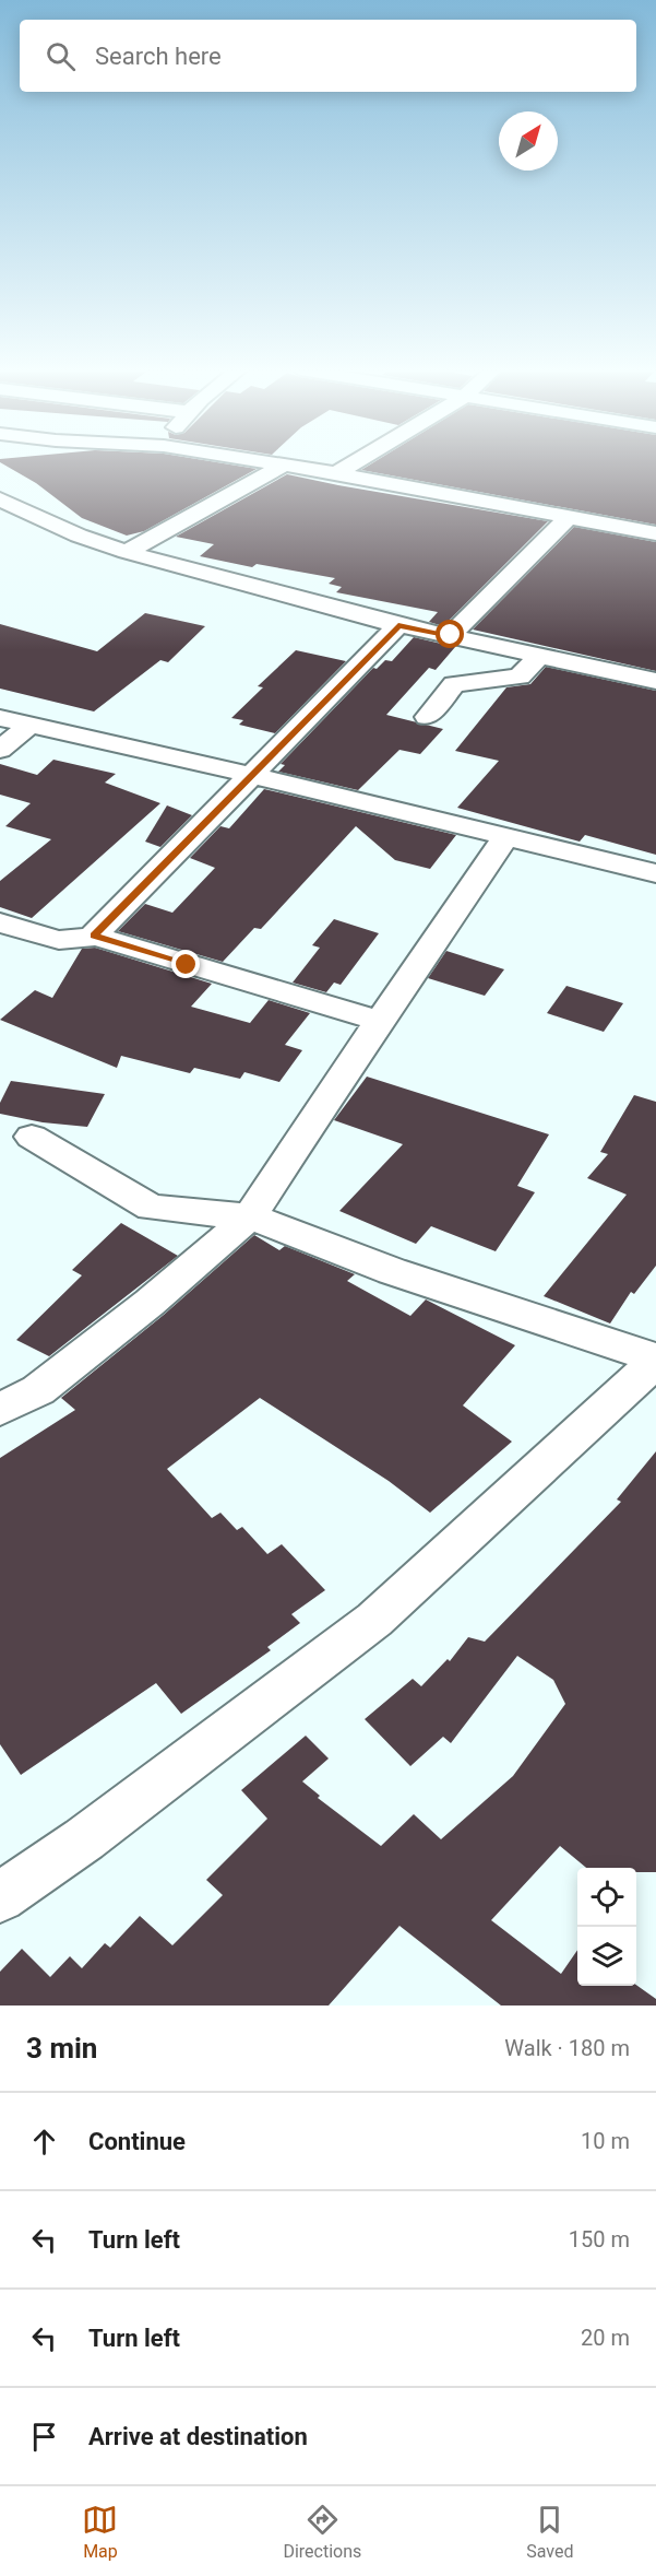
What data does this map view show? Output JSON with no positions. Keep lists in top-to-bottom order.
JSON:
{
  "north": "top right",
  "page": {
    "search": "Search here",
    "heading": ["3 min", "Walk · 180 m"],
    "list": [
      ["Continue", "10 m"],
      ["Turn left", "150 m"],
      ["Turn left", "20 m"],
      "Arrive at destination"
    ],
    "nav": ["Map", "Directions", "Saved"]
  }
}
